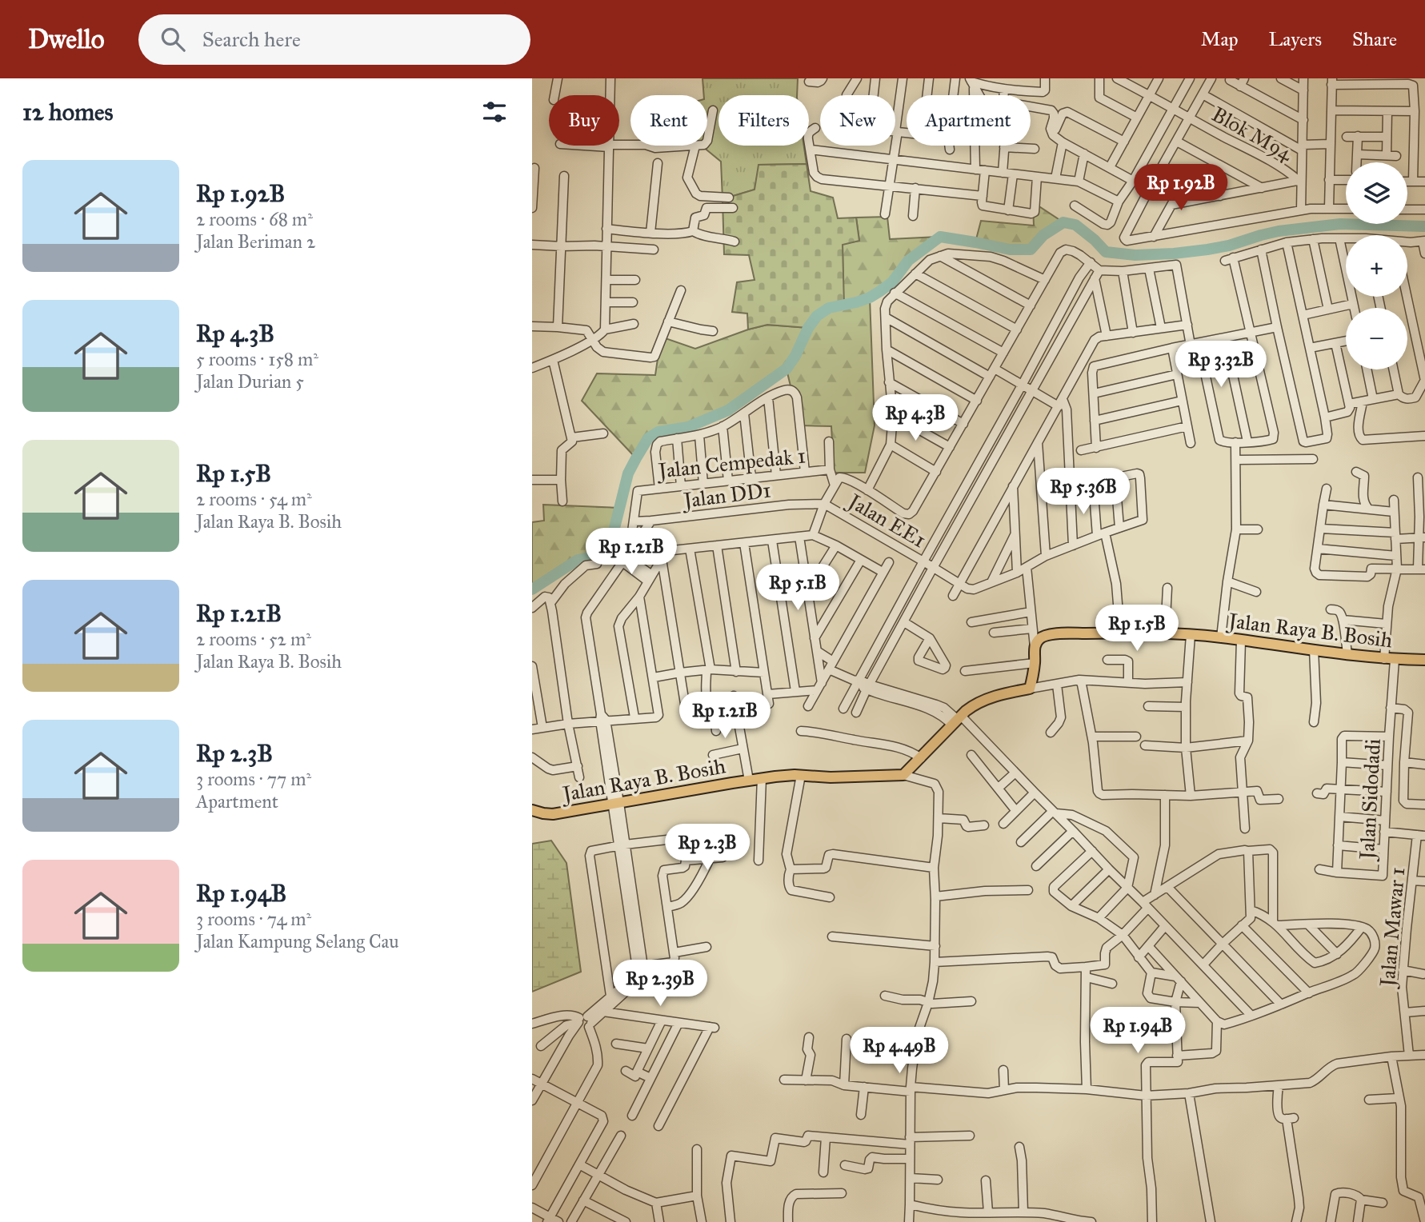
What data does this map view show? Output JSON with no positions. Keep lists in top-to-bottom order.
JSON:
{
  "streets": {
    "main road": ["Jalan Raya B. Bosih"],
    "street": [
      "Blok M94",
      "Jalan Cempedak 1",
      "Jalan DD1",
      "Jalan EE1",
      "Jalan Sidodadi",
      "Jalan Mawar 1"
    ]
  },
  "crossings": [
    ["Jalan Cempedak 1", "Jalan DD1"],
    ["Jalan DD1", "Jalan EE1"],
    ["Jalan Raya B. Bosih", "Jalan Sidodadi"]
  ],
  "page": {
    "header": "Dwello",
    "search": "Search here",
    "nav": ["Map", "Layers", "Share"],
    "heading": "12 homes",
    "chip": [
      "Buy",
      "Rent",
      "Filters",
      "New",
      "Apartment"
    ],
    "list": [
      {
        "name": "Rp 1.92B",
        "note": "2 rooms · 68 m² · Jalan Beriman 2"
      },
      {
        "name": "Rp 4.3B",
        "note": "5 rooms · 158 m² · Jalan Durian 5"
      },
      {
        "name": "Rp 1.5B",
        "note": "2 rooms · 54 m² · Jalan Raya B. Bosih"
      },
      {
        "name": "Rp 1.21B",
        "note": "2 rooms · 52 m² · Jalan Raya B. Bosih"
      },
      {
        "name": "Rp 2.3B",
        "note": "3 rooms · 77 m² · Apartment"
      },
      {
        "name": "Rp 1.94B",
        "note": "3 rooms · 74 m² · Jalan Kampung Selang Cau"
      }
    ],
    "map_buttons": ["+", "−"],
    "price": [
      "Rp 1.92B",
      "Rp 3.32B",
      "Rp 4.3B",
      "Rp 5.36B",
      "Rp 1.21B",
      "Rp 5.1B",
      "Rp 1.5B",
      "Rp 1.21B",
      "Rp 2.3B",
      "Rp 2.39B",
      "Rp 1.94B",
      "Rp 4.49B"
    ]
  }
}
